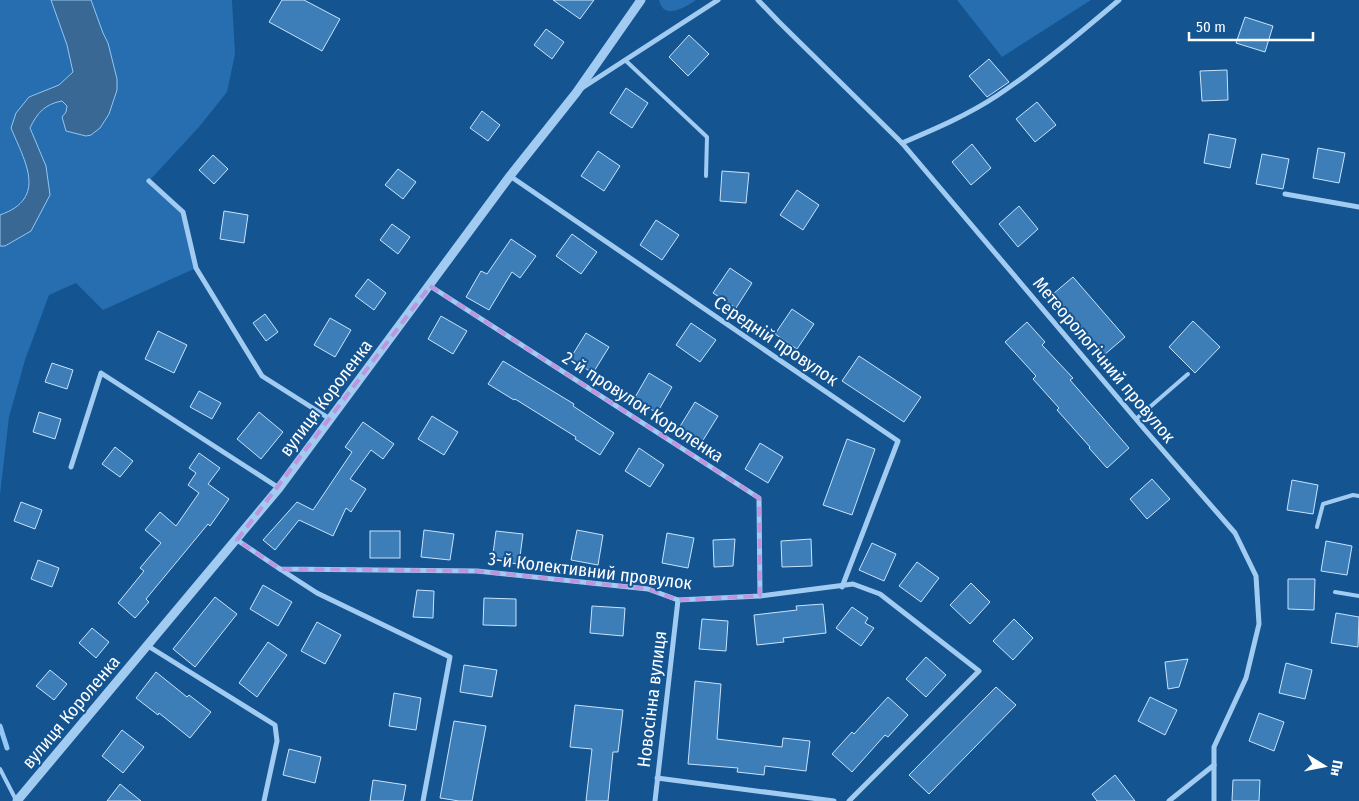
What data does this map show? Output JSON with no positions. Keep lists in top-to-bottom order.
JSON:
{
  "streets": {
    "street": [
      "Середній провулок",
      "Метеорологічний провулок",
      "вулиця Короленка",
      "2-й провулок Короленка",
      "3-й Колективний провулок",
      "Новосінна вулиця"
    ]
  },
  "crossings": [
    ["Середній провулок", "вулиця Короленка"],
    ["Середній провулок", "3-й Колективний провулок"],
    ["вулиця Короленка", "2-й провулок Короленка"],
    ["2-й провулок Короленка", "3-й Колективний провулок"],
    ["3-й Колективний провулок", "Новосінна вулиця"]
  ],
  "scale_bar": "50 m",
  "north": "right"
}
